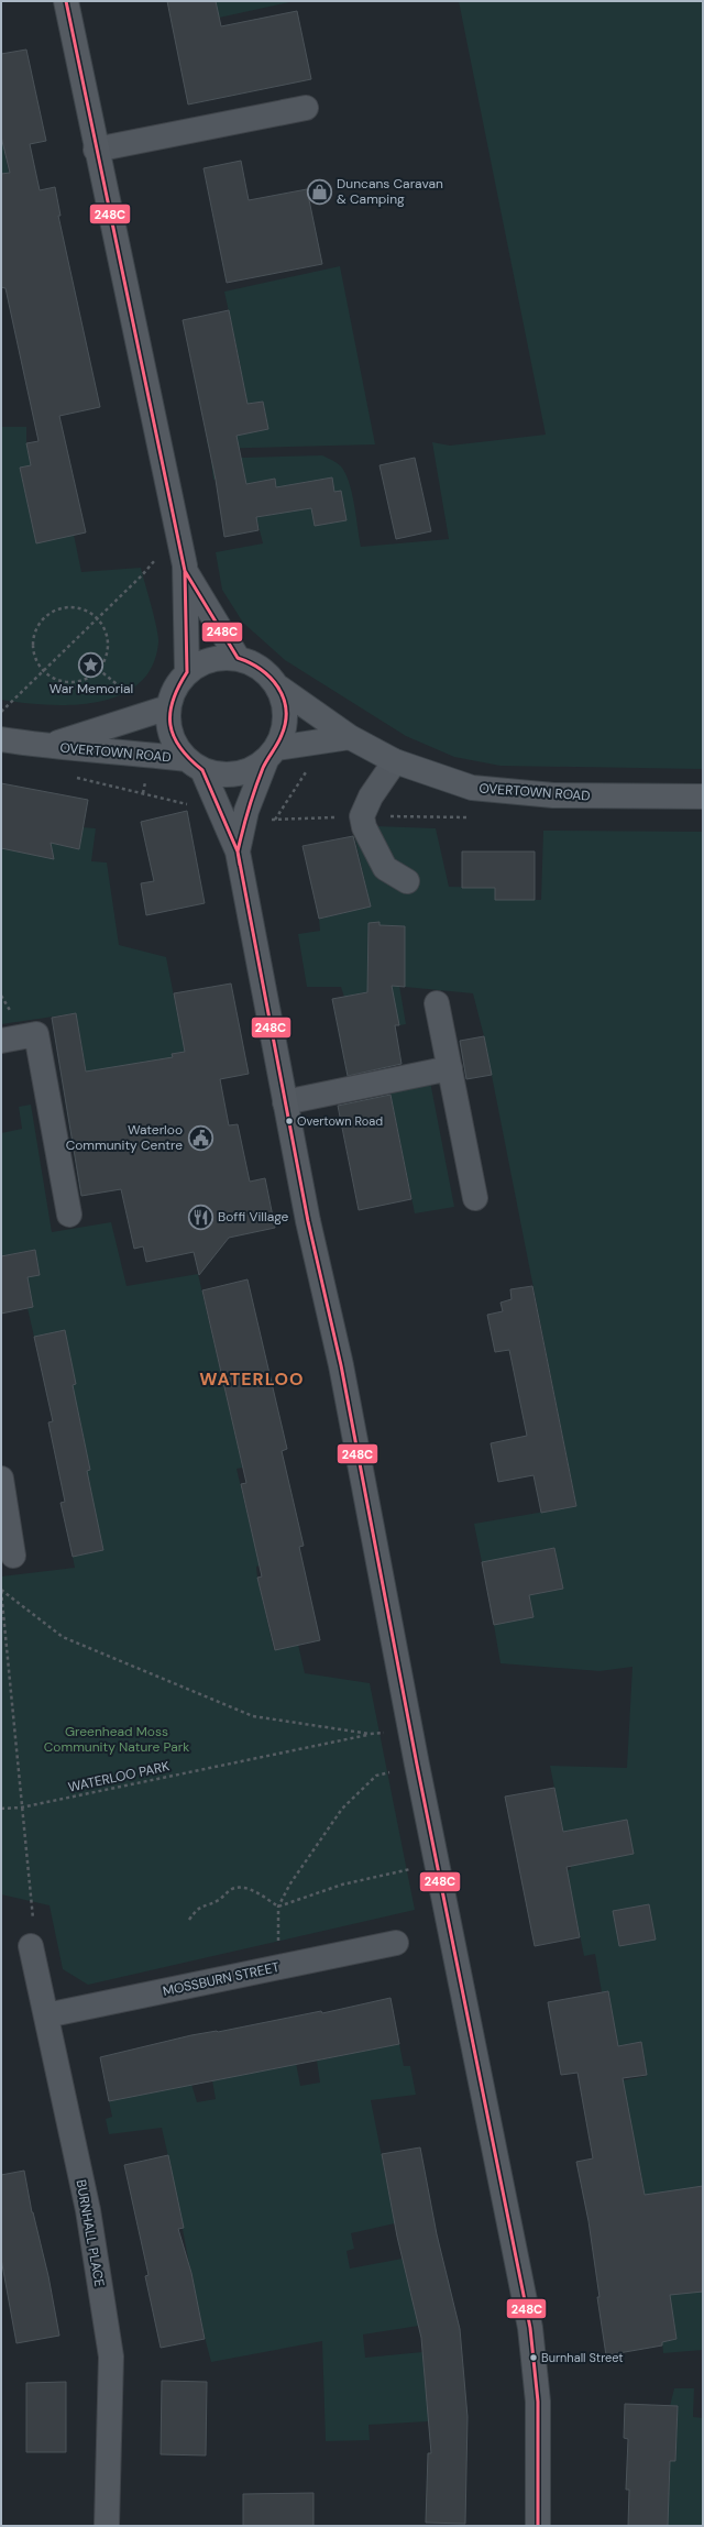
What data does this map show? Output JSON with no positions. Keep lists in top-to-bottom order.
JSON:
{
  "streets": {
    "main road": ["OVERTOWN ROAD"],
    "street": ["MOSSBURN STREET", "BURNHALL PLACE"],
    "path": ["WATERLOO PARK"]
  },
  "crossings": [
    ["MOSSBURN STREET", "BURNHALL PLACE"]
  ],
  "districts": ["WATERLOO"],
  "parks": ["Greenhead Moss Community Nature Park"],
  "places": {
    "shop": ["Duncans Caravan & Camping"],
    "place": ["War Memorial"],
    "other": ["Overtown Road", "Burnhall Street"],
    "public building": ["Waterloo Community Centre"],
    "restaurant": ["Boffi Village"]
  },
  "lines": ["transit line 248C"]
}
